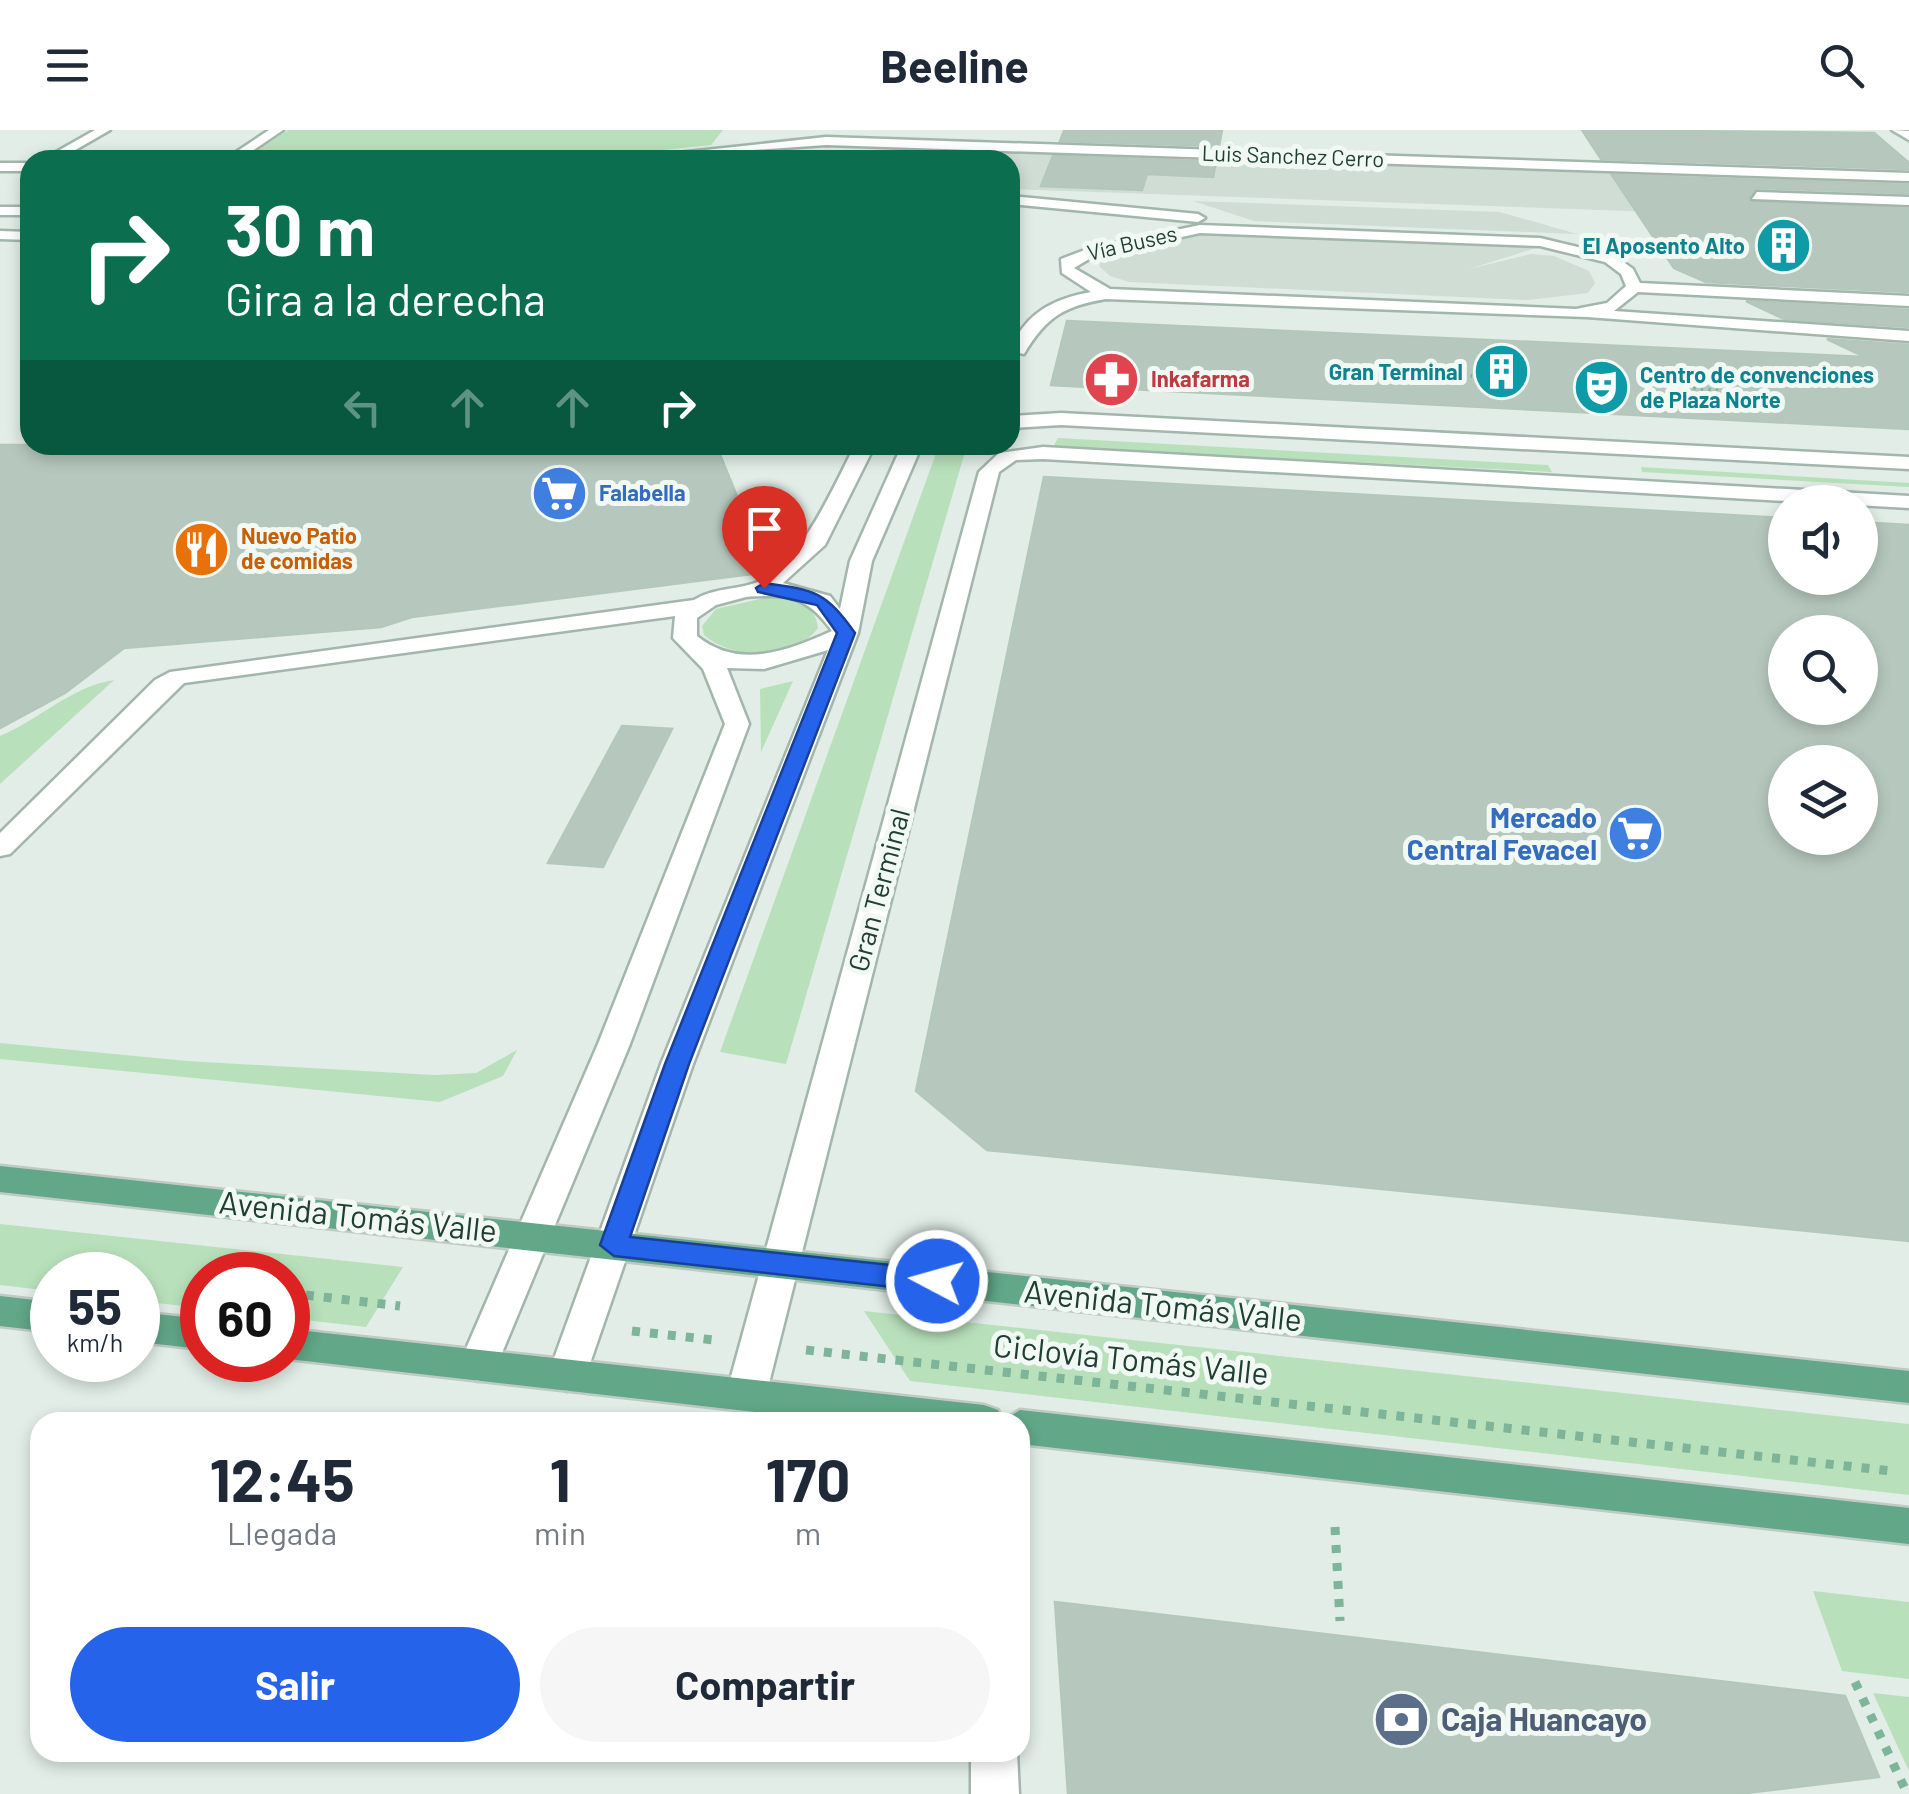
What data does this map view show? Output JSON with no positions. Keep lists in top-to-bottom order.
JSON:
{
  "streets": {
    "main road": ["Avenida Tomás Valle"],
    "street": ["Luis Sanchez Cerro", "Vía Buses", "Gran Terminal"],
    "path": ["Ciclovía Tomás Valle"]
  },
  "crossings": [
    ["Gran Terminal", "Avenida Tomás Valle"],
    ["Gran Terminal", "Ciclovía Tomás Valle"]
  ],
  "places": {
    "building": ["El Aposento Alto", "Gran Terminal"],
    "pharmacy": ["Inkafarma"],
    "theatre": ["Centro de convenciones de Plaza Norte"],
    "supermarket": ["Falabella", "Mercado Central Fevacel"],
    "restaurant": ["Nuevo Patio de comidas"],
    "bank": ["Caja Huancayo"]
  },
  "page": {
    "header": "Beeline",
    "turn": ["30 m", "Gira a la derecha"],
    "speed": "55 km/h",
    "limit": "60",
    "eta": [
      "12:45",
      "Llegada",
      "1",
      "min",
      "170",
      "m"
    ],
    "buttons": ["Salir", "Compartir"]
  }
}
